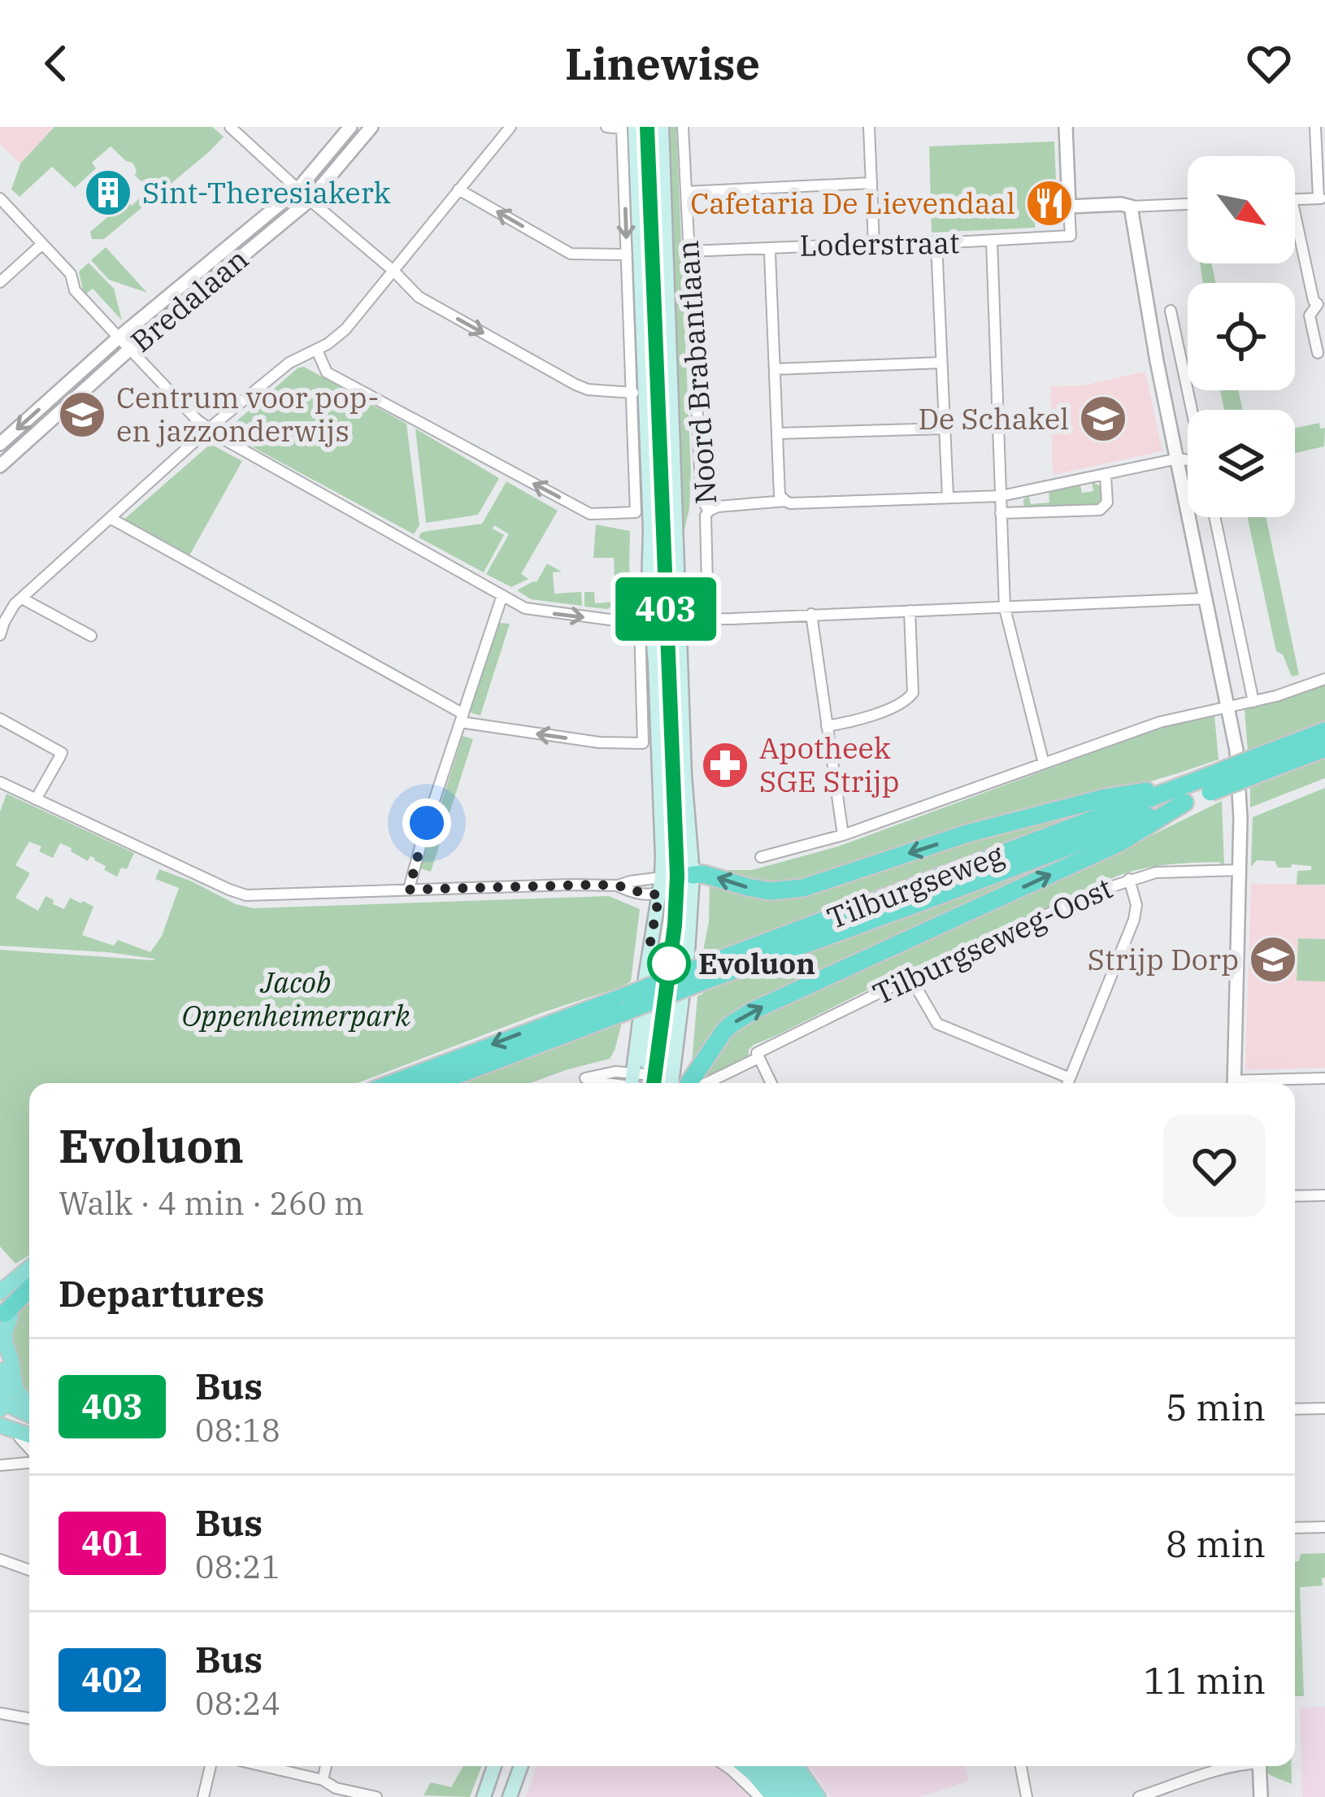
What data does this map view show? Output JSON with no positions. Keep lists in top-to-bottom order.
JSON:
{
  "streets": {
    "highway": ["Tilburgseweg"],
    "main road": ["Noord Brabantlaan"],
    "street": ["Loderstraat", "Bredalaan", "Tilburgseweg-Oost"]
  },
  "crossings": [
    ["Loderstraat", "Noord Brabantlaan"]
  ],
  "parks": ["Jacob Oppenheimerpark"],
  "places": {
    "building": ["Sint-Theresiakerk"],
    "restaurant": ["Cafetaria De Lievendaal"],
    "school or university": ["Centrum voor pop- en jazzonderwijs", "De Schakel", "Strijp Dorp"],
    "pharmacy": ["Apotheek SGE Strijp"],
    "other": ["Evoluon"]
  },
  "lines": ["bus line 403"],
  "north": "bottom right",
  "page": {
    "header": "Linewise",
    "on_map": "403",
    "heading": [
      ["Evoluon", "Walk · 4 min · 260 m"],
      "Departures"
    ],
    "list": [
      {
        "mark": "403",
        "name": "Bus",
        "note": "08:18",
        "value": "5 min"
      },
      {
        "mark": "401",
        "name": "Bus",
        "note": "08:21",
        "value": "8 min"
      },
      {
        "mark": "402",
        "name": "Bus",
        "note": "08:24",
        "value": "11 min"
      }
    ]
  }
}
